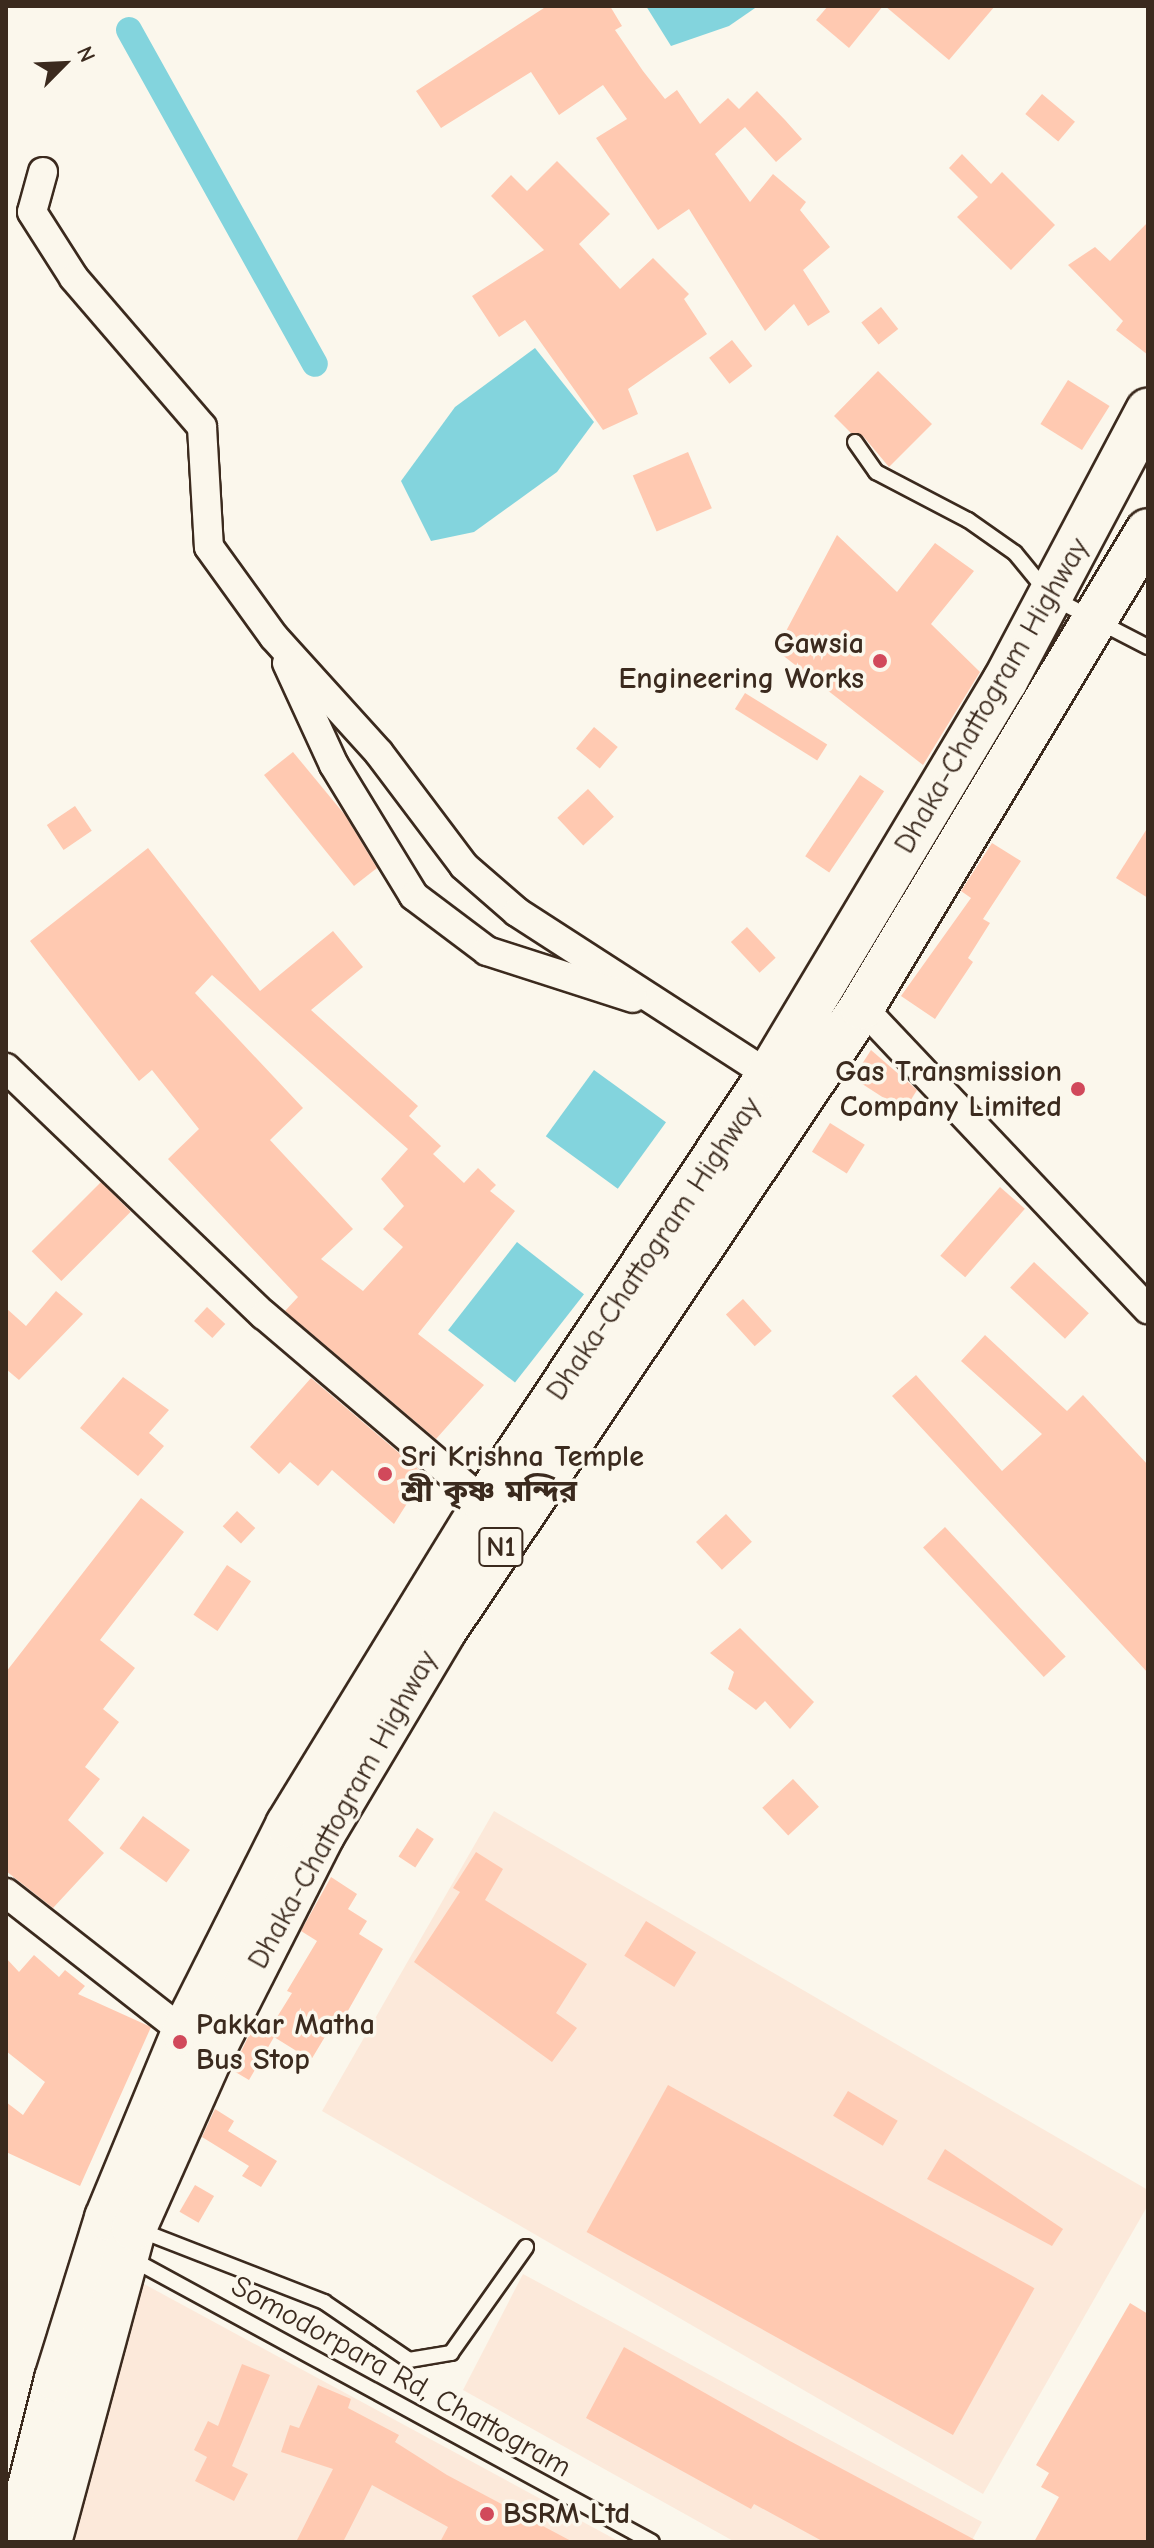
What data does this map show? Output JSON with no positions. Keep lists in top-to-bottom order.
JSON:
{
  "streets": {
    "highway": ["Dhaka-Chattogram Highway", "N1"],
    "lane": ["Somodorpara Rd, Chattogram"]
  },
  "crossings": [
    ["Dhaka-Chattogram Highway", "Somodorpara Rd, Chattogram"]
  ],
  "places": [
    "Gawsia Engineering Works",
    "Gas Transmission Company Limited",
    "Sri Krishna Temple শ্রী কৃষ্ণ মন্দির",
    "Pakkar Matha Bus Stop",
    "BSRM Ltd"
  ],
  "north": "top right"
}
